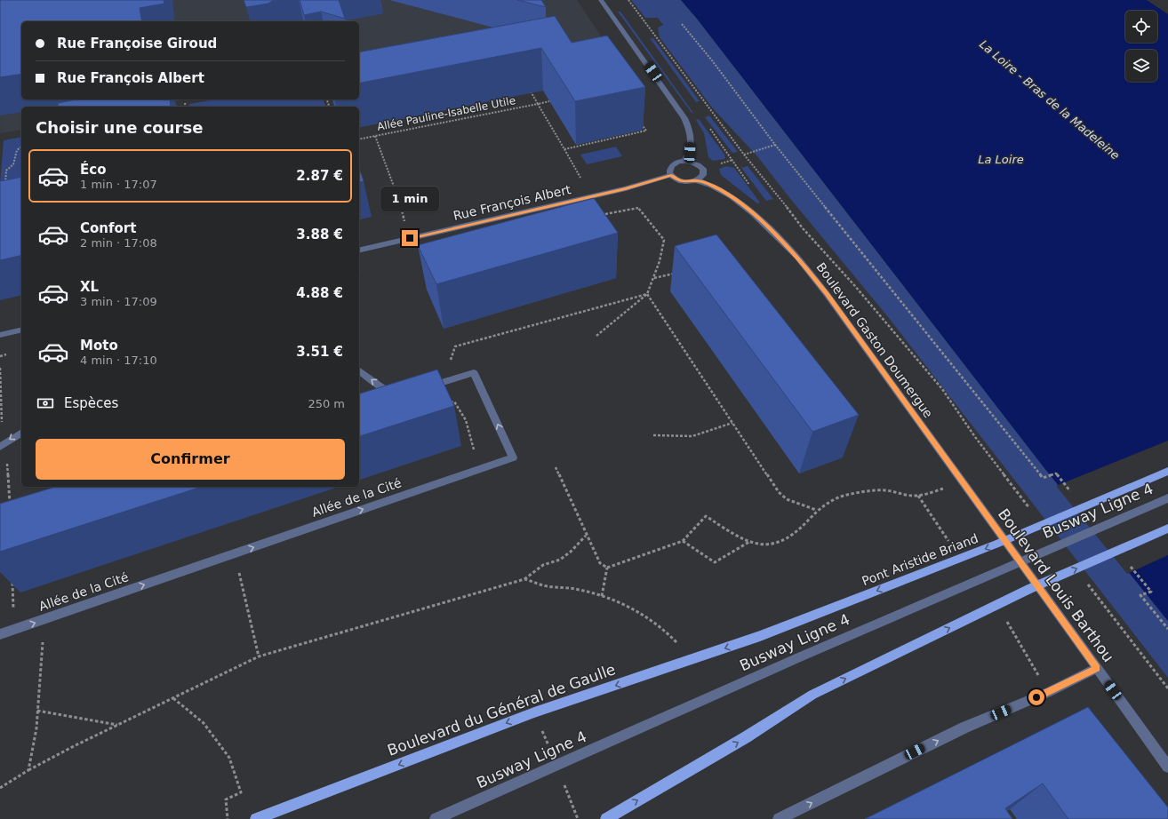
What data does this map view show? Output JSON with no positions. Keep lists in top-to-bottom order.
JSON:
{
  "streets": {
    "main road": ["Pont Aristide Briand", "Boulevard du Général de Gaulle"],
    "street": [
      "Rue François Albert",
      "Boulevard Gaston Doumergue",
      "Allée de la Cité",
      "Busway Ligne 4",
      "Boulevard Louis Barthou"
    ],
    "path": ["Allée Pauline-Isabelle Utile"]
  },
  "crossings": [
    ["Rue François Albert", "Boulevard Gaston Doumergue"],
    ["Boulevard Gaston Doumergue", "Boulevard Louis Barthou"],
    ["Pont Aristide Briand", "Boulevard du Général de Gaulle"]
  ],
  "one_way": ["Boulevard du Général de Gaulle"],
  "water": ["La Loire - Bras de la Madeleine", "La Loire"],
  "page": {
    "banner": ["Rue Françoise Giroud", "Rue François Albert"],
    "heading": "Choisir une course",
    "list": [
      {
        "name": "Éco",
        "note": "1 min · 17:07",
        "value": "2.87 €"
      },
      {
        "name": "Confort",
        "note": "2 min · 17:08",
        "value": "3.88 €"
      },
      {
        "name": "XL",
        "note": "3 min · 17:09",
        "value": "4.88 €"
      },
      {
        "name": "Moto",
        "note": "4 min · 17:10",
        "value": "3.51 €"
      }
    ],
    "bubble": "1 min",
    "pay": ["Espèces", "250 m"],
    "buttons": "Confirmer"
  }
}
